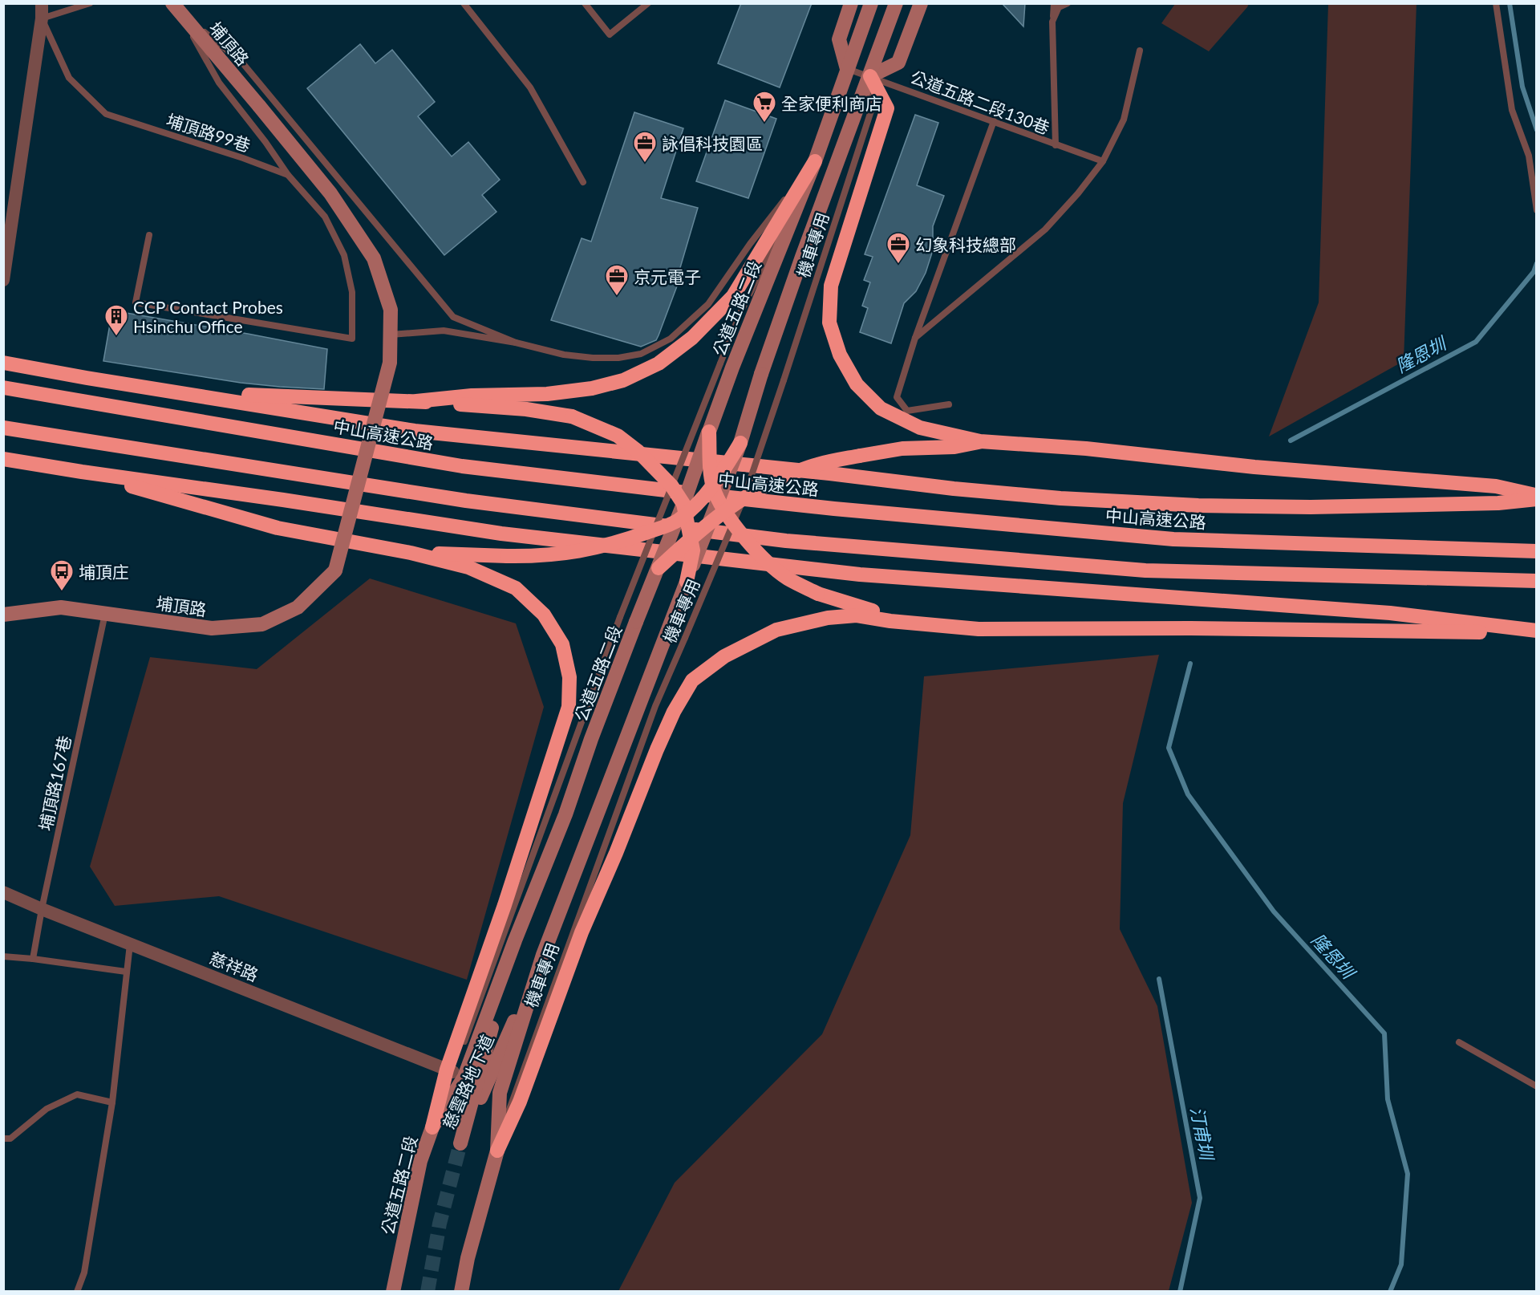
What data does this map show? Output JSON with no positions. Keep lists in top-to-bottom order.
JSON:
{
  "streets": {
    "highway": ["中山高速公路"],
    "street": [
      "埔頂路",
      "公道五路二段",
      "慈祥路",
      "慈雲路地下道"
    ],
    "lane": [
      "公道五路二段130巷",
      "埔頂路99巷",
      "機車專用",
      "埔頂路167巷"
    ]
  },
  "crossings": [
    ["埔頂路", "埔頂路167巷"],
    ["公道五路二段130巷", "機車專用"],
    ["公道五路二段130巷", "公道五路二段"],
    ["公道五路二段", "慈雲路地下道"],
    ["埔頂路167巷", "慈祥路"]
  ],
  "water": ["隆恩圳", "汀甫圳"],
  "places": {
    "supermarket": ["全家便利商店"],
    "office": ["詠倡科技園區", "幻象科技總部", "京元電子"],
    "building": ["CCP Contact Probes Hsinchu Office"],
    "bus stop": ["埔頂庄"]
  }
}
